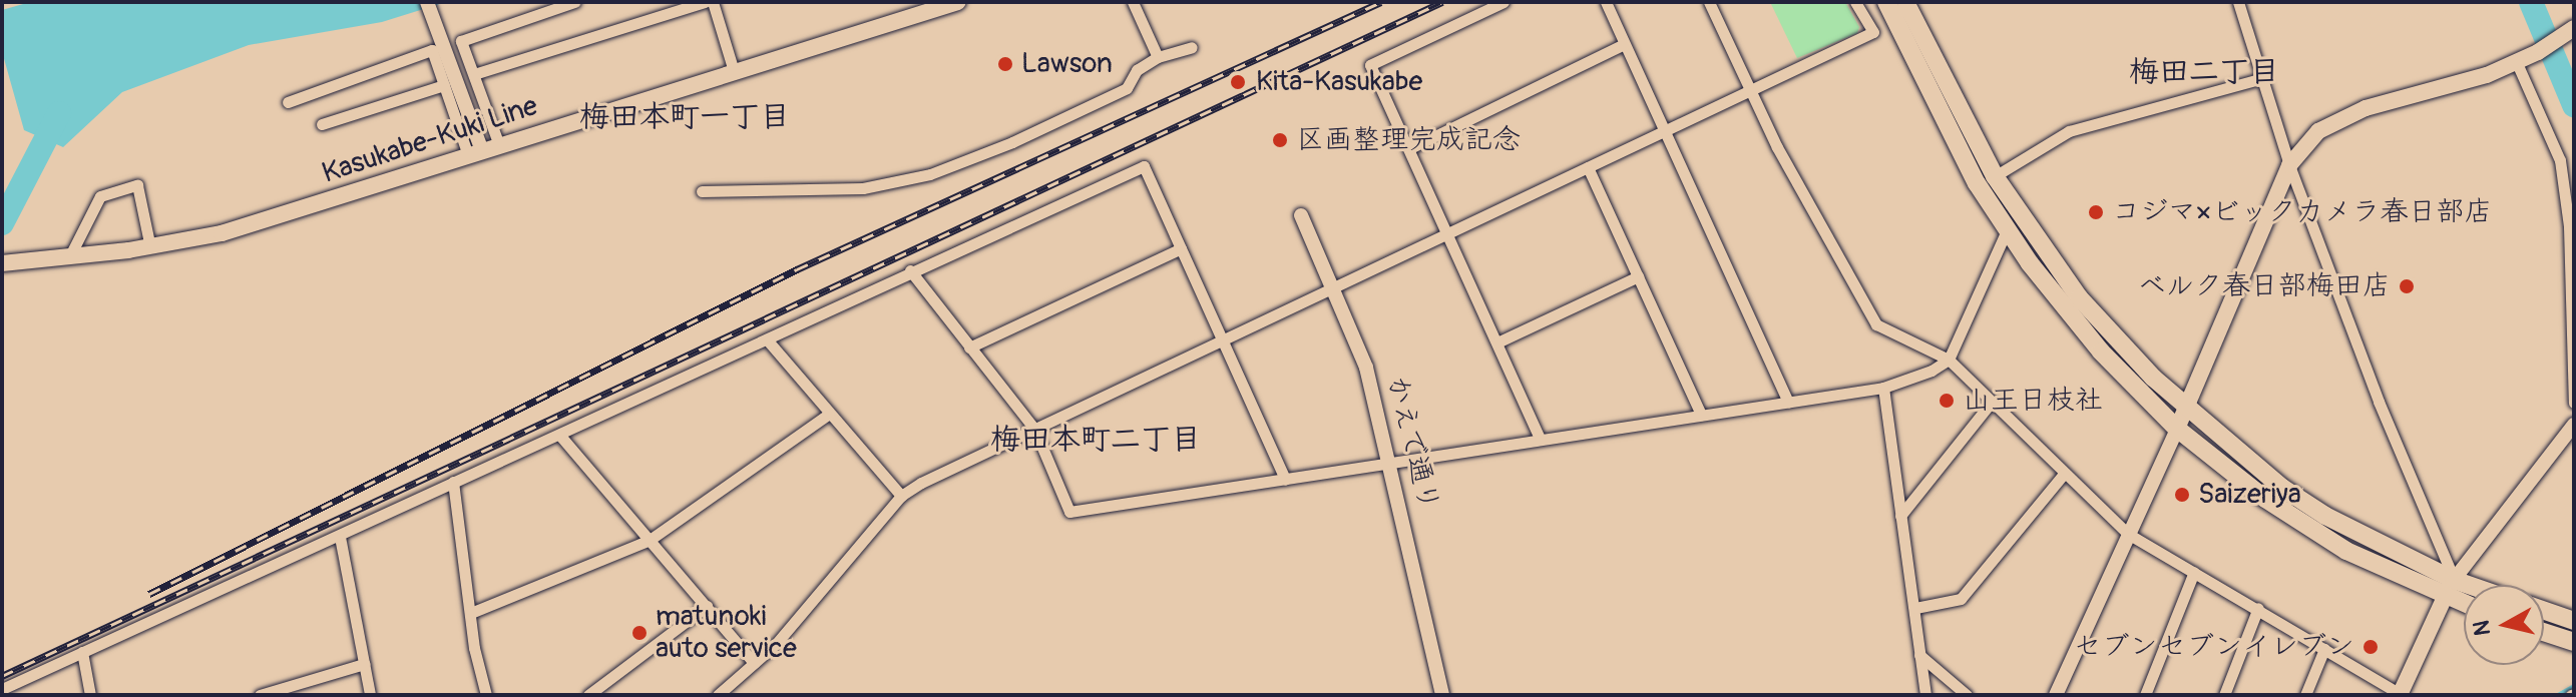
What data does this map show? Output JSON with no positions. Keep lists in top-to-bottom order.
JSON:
{
  "streets": {
    "main road": ["Kasukabe-Kuki Line"],
    "street": ["かえで通り"]
  },
  "districts": ["梅田二丁目", "梅田本町一丁目", "梅田本町二丁目"],
  "places": [
    "Lawson",
    "Kita-Kasukabe",
    "区画整理完成記念",
    "コジマ×ビックカメラ春日部店",
    "ベルク春日部梅田店",
    "山王日枝社",
    "Saizeriya",
    "matunoki auto service",
    "セブンセブンイレブン"
  ],
  "north": "left"
}
